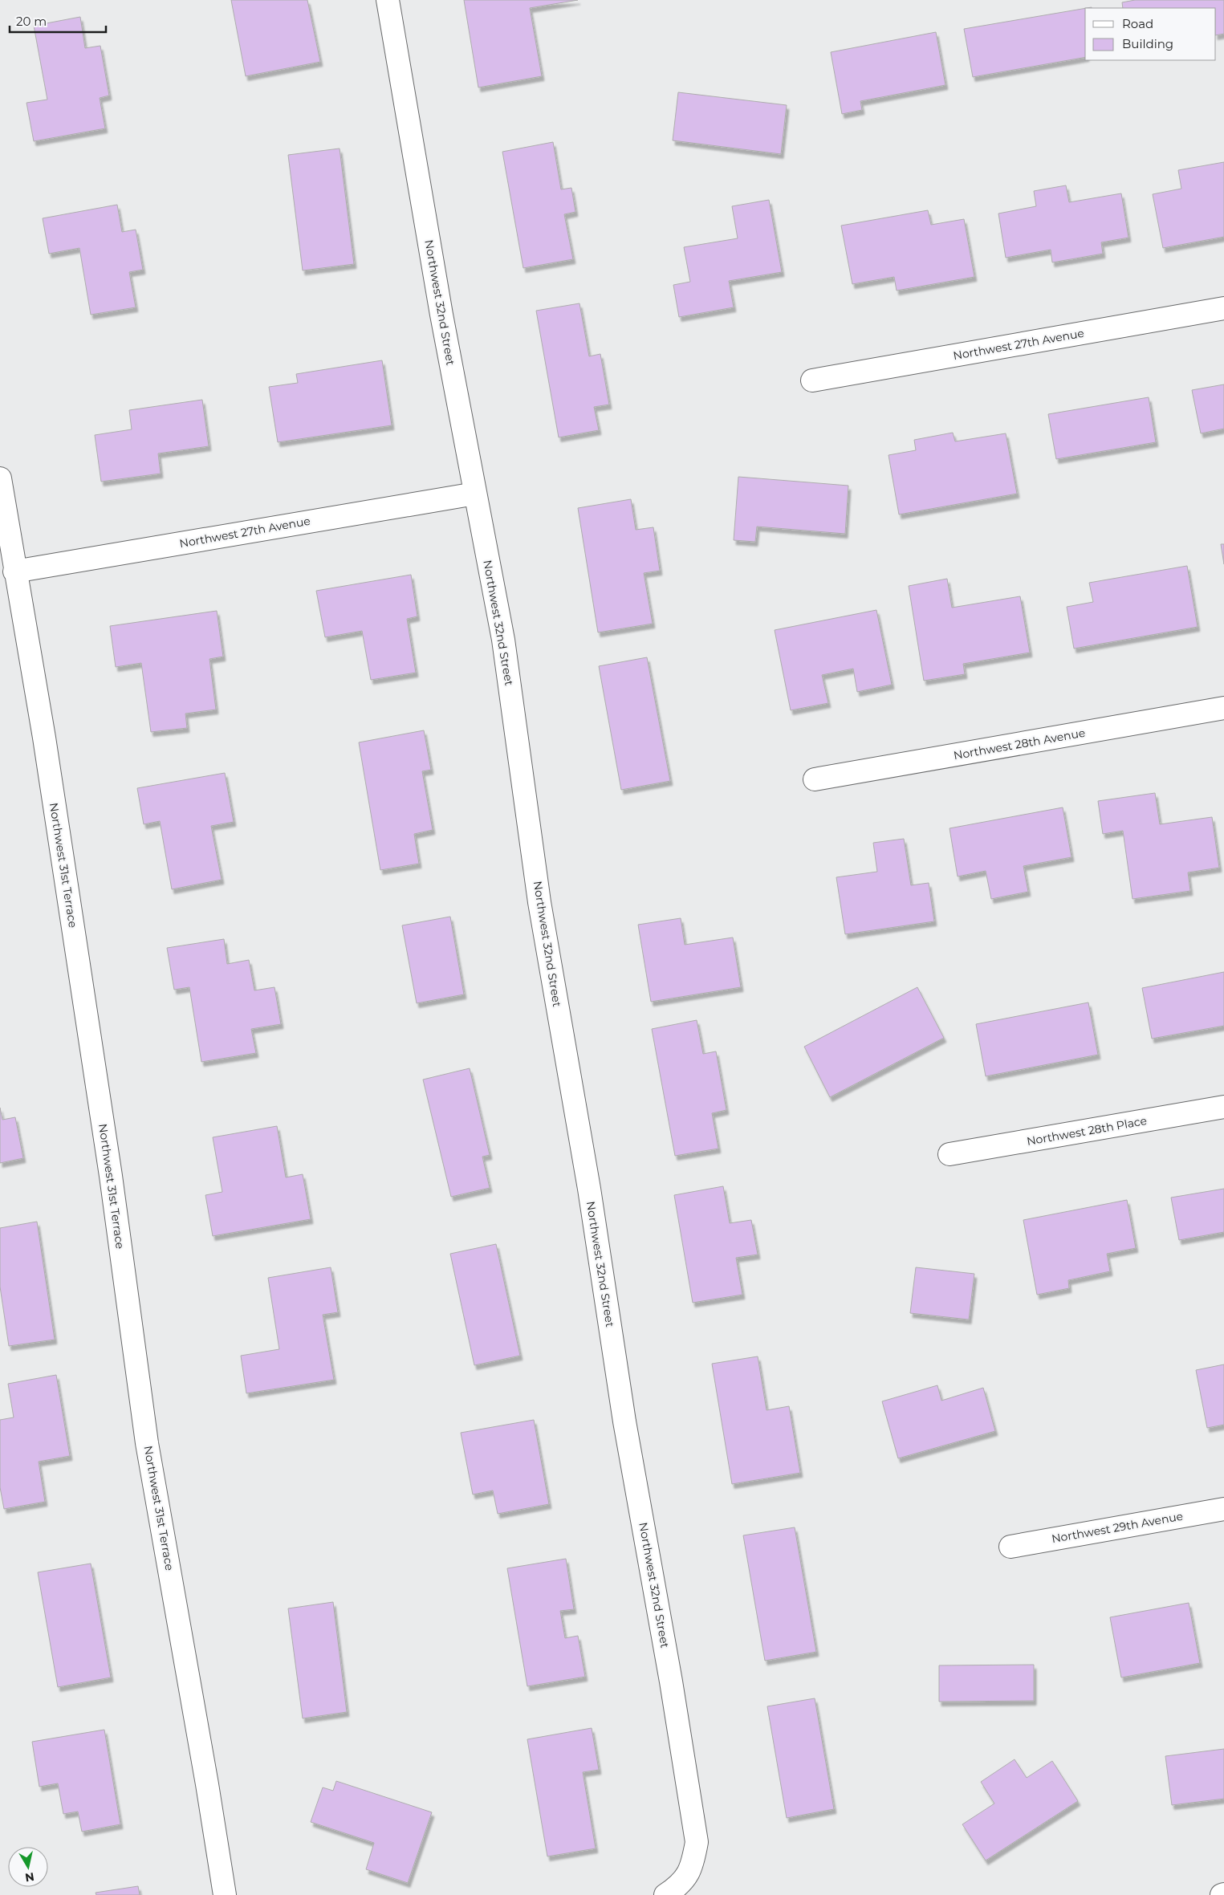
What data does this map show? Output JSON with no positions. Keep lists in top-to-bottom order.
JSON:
{
  "streets": {
    "street": [
      "Northwest 32nd Street",
      "Northwest 27th Avenue",
      "Northwest 28th Avenue",
      "Northwest 31st Terrace",
      "Northwest 28th Place",
      "Northwest 29th Avenue"
    ]
  },
  "crossings": [
    ["Northwest 32nd Street", "Northwest 27th Avenue"],
    ["Northwest 27th Avenue", "Northwest 31st Terrace"]
  ],
  "legend": ["Road", "Building"],
  "scale_bar": "20 m",
  "north": "bottom"
}
